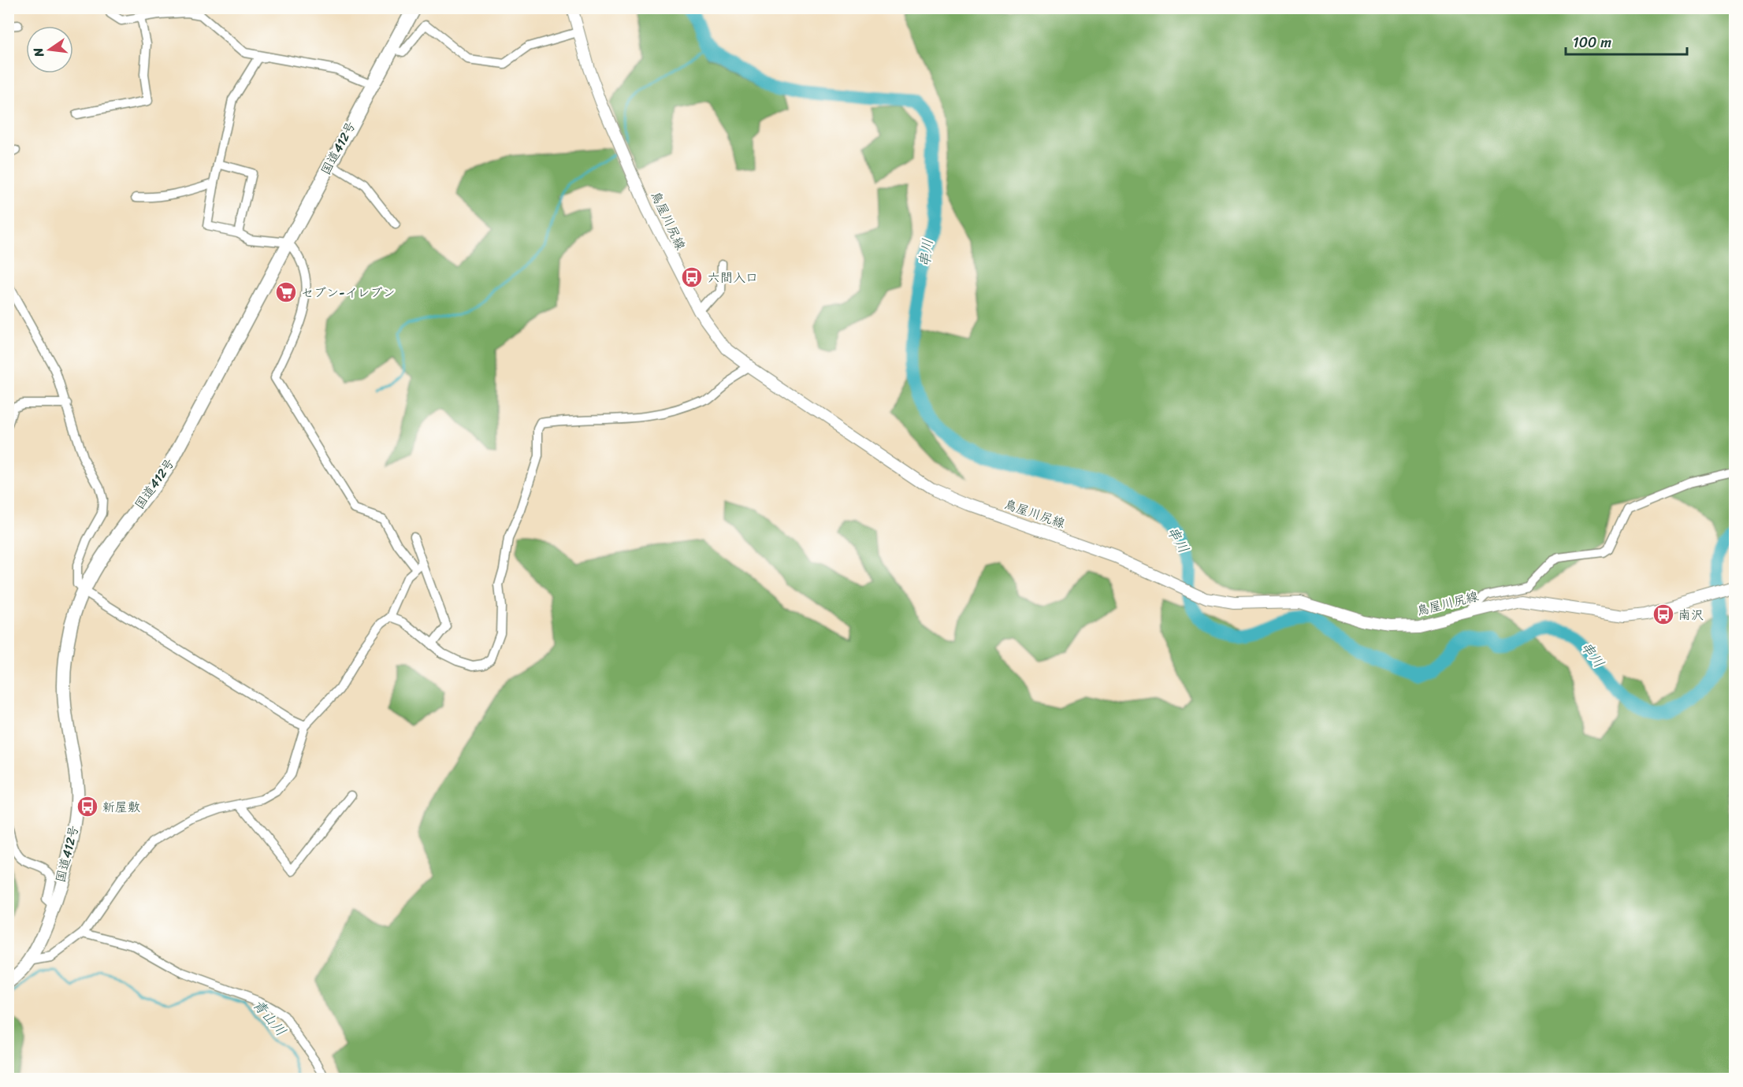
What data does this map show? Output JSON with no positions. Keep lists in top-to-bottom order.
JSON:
{
  "streets": {
    "highway": ["国道412号"],
    "main road": ["鳥屋川尻線"]
  },
  "water": ["串川", "青山川"],
  "places": {
    "bus stop": ["六間入口", "南沢", "新屋敷"],
    "supermarket": ["セブン-イレブン"]
  },
  "scale_bar": "100 m",
  "north": "left"
}
